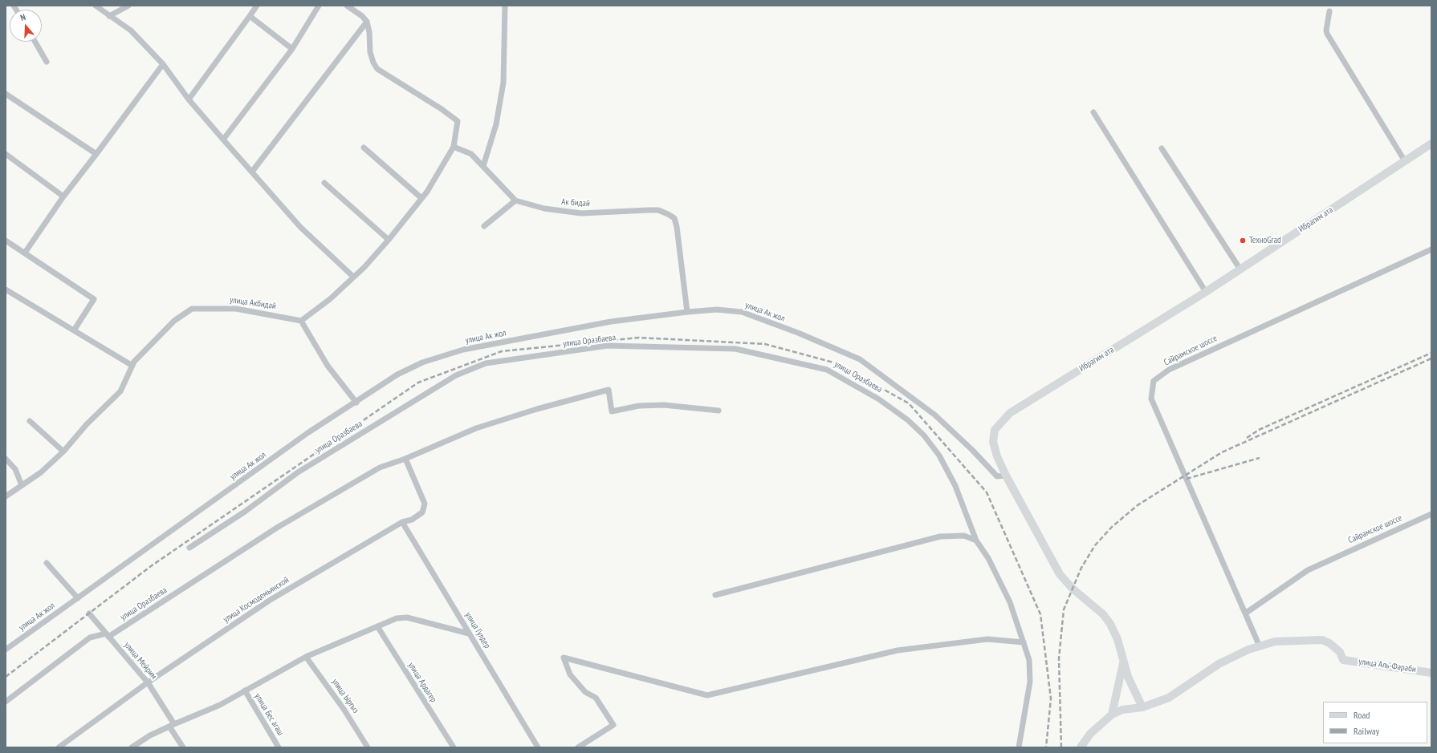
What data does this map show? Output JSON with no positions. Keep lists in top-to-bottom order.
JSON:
{
  "streets": {
    "street": [
      "Ак бидай",
      "Ибрагим ата",
      "улица Акбидай",
      "улица Ак жол",
      "улица Оразбаева",
      "Сайрамское шоссе",
      "улица Космодемьянской",
      "улица Гулдер",
      "улица Мейрим",
      "улица Аль-Фараби",
      "улица Ардагер",
      "улица Ыргыз",
      "улица Бес агаш"
    ]
  },
  "crossings": [
    ["Ак бидай", "улица Ак жол"],
    ["Ибрагим ата", "улица Ак жол"],
    ["улица Оразбаева", "улица Космодемьянской"],
    ["улица Оразбаева", "улица Мейрим"],
    ["Сайрамское шоссе", "улица Аль-Фараби"],
    ["улица Космодемьянской", "улица Гулдер"],
    ["улица Космодемьянской", "улица Мейрим"]
  ],
  "places": ["ТехноGrad"],
  "legend": ["Road", "Railway"],
  "north": "top"
}
